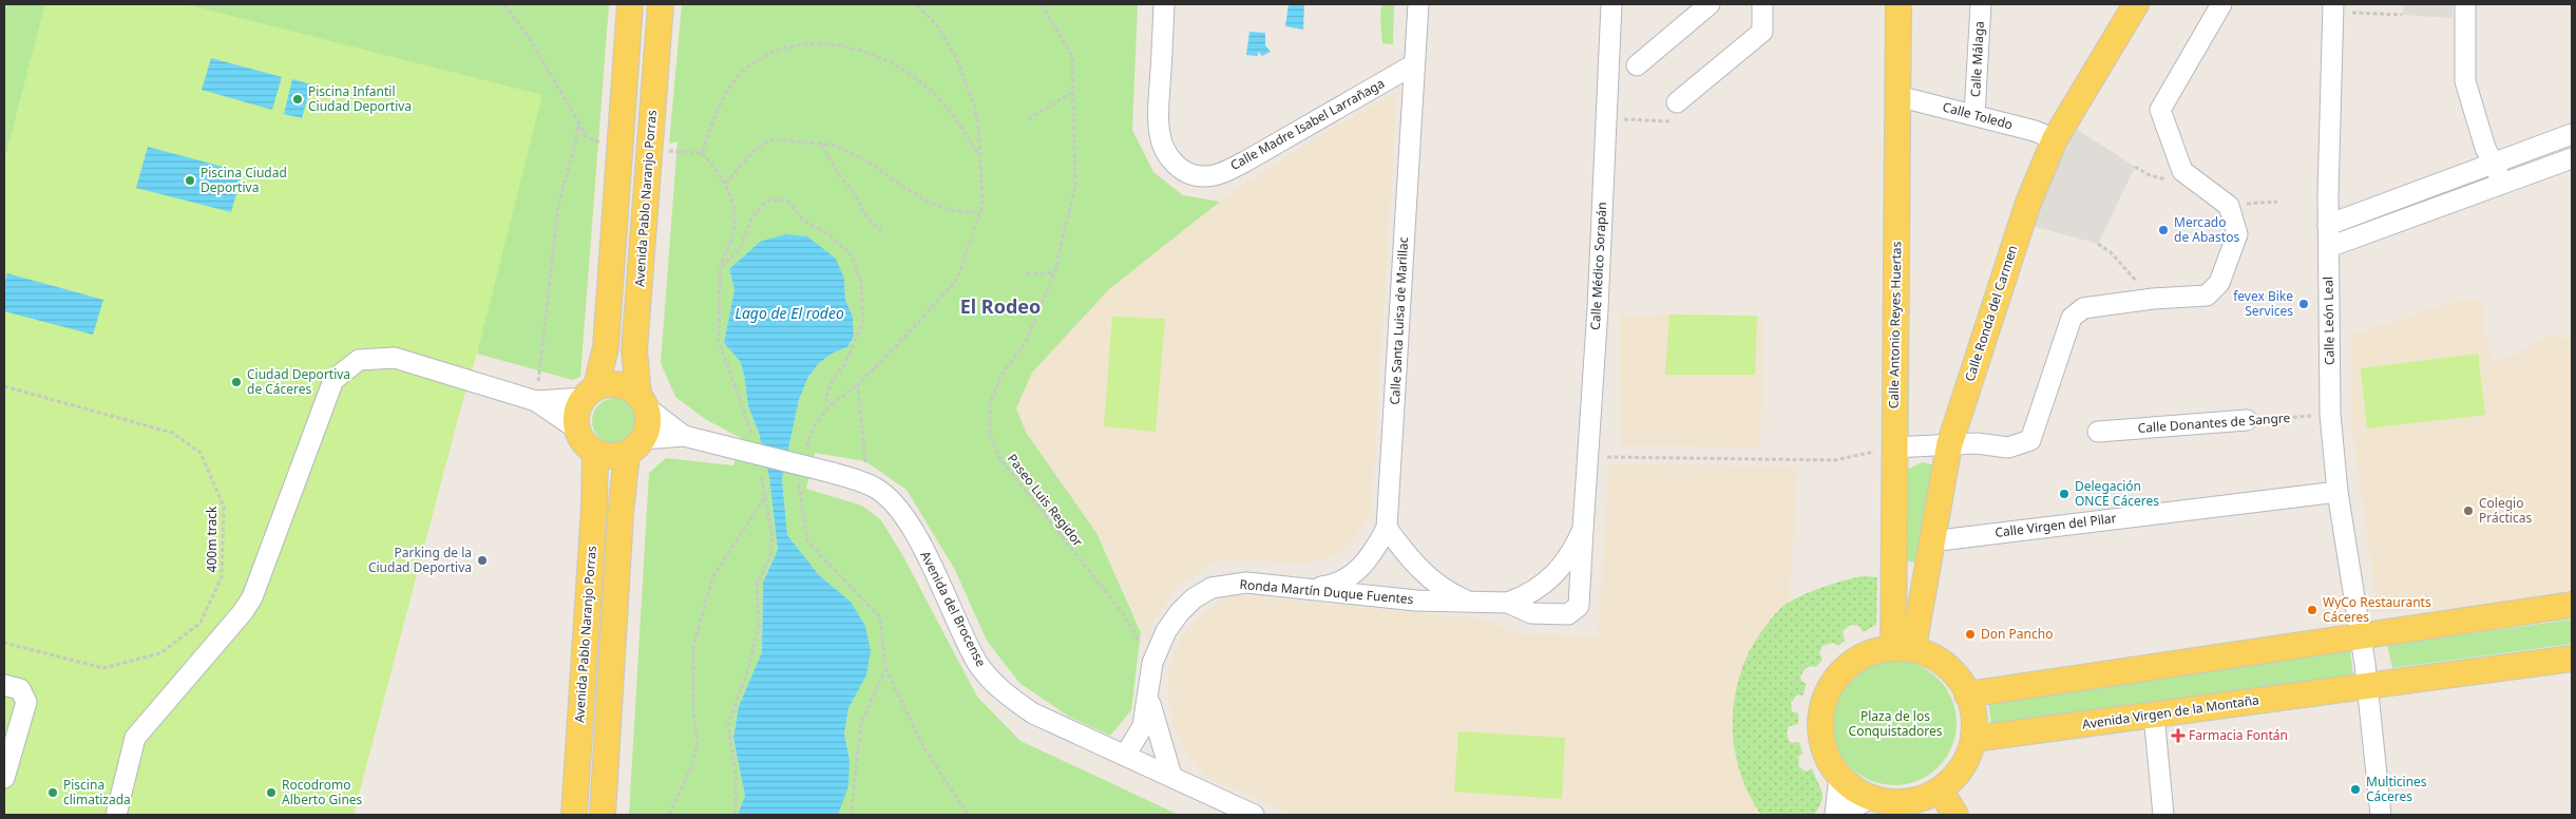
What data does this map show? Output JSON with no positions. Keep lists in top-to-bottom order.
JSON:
{
  "streets": {
    "main road": [
      "Avenida Pablo Naranjo Porras",
      "Calle Ronda del Carmen",
      "Calle Antonio Reyes Huertas",
      "Avenida Virgen de la Montaña"
    ],
    "street": [
      "Calle Málaga",
      "Calle Toledo",
      "Calle Madre Isabel Larrañaga",
      "Calle Médico Sorapán",
      "Calle Santa Luisa de Marillac",
      "Calle León Leal",
      "Calle Donantes de Sangre",
      "Calle Virgen del Pilar",
      "Ronda Martín Duque Fuentes",
      "Avenida del Brocense"
    ],
    "path": ["Paseo Luis Regidor", "400m track"]
  },
  "crossings": [
    ["Calle Málaga", "Calle Toledo"],
    ["Calle Toledo", "Calle Ronda del Carmen"],
    ["Calle Toledo", "Calle Antonio Reyes Huertas"],
    ["Calle Madre Isabel Larrañaga", "Calle Santa Luisa de Marillac"],
    ["Avenida Pablo Naranjo Porras", "Avenida del Brocense"],
    ["Calle Médico Sorapán", "Ronda Martín Duque Fuentes"],
    ["Calle Ronda del Carmen", "Calle Antonio Reyes Huertas"],
    ["Calle Ronda del Carmen", "Calle Virgen del Pilar"],
    ["Calle Ronda del Carmen", "Avenida Virgen de la Montaña"],
    ["Calle Santa Luisa de Marillac", "Ronda Martín Duque Fuentes"],
    ["Calle León Leal", "Calle Donantes de Sangre"],
    ["Calle León Leal", "Calle Virgen del Pilar"],
    ["Calle Antonio Reyes Huertas", "Avenida Virgen de la Montaña"],
    ["Paseo Luis Regidor", "Ronda Martín Duque Fuentes"],
    ["Ronda Martín Duque Fuentes", "Avenida del Brocense"]
  ],
  "districts": ["El Rodeo"],
  "water": ["Lago de El rodeo"],
  "parks": ["Plaza de los Conquistadores"],
  "places": {
    "other": [
      "Piscina Infantil Ciudad Deportiva",
      "Piscina Ciudad Deportiva",
      "Mercado de Abastos",
      "fevex Bike Services",
      "Ciudad Deportiva de Cáceres",
      "Delegación ONCE Cáceres",
      "Colegio Prácticas",
      "Parking de la Ciudad Deportiva",
      "WyCo Restaurants Cáceres",
      "Don Pancho",
      "Multicines Cáceres",
      "Piscina climatizada",
      "Rocodromo Alberto Gines"
    ],
    "health": ["Farmacia Fontán"]
  }
}
